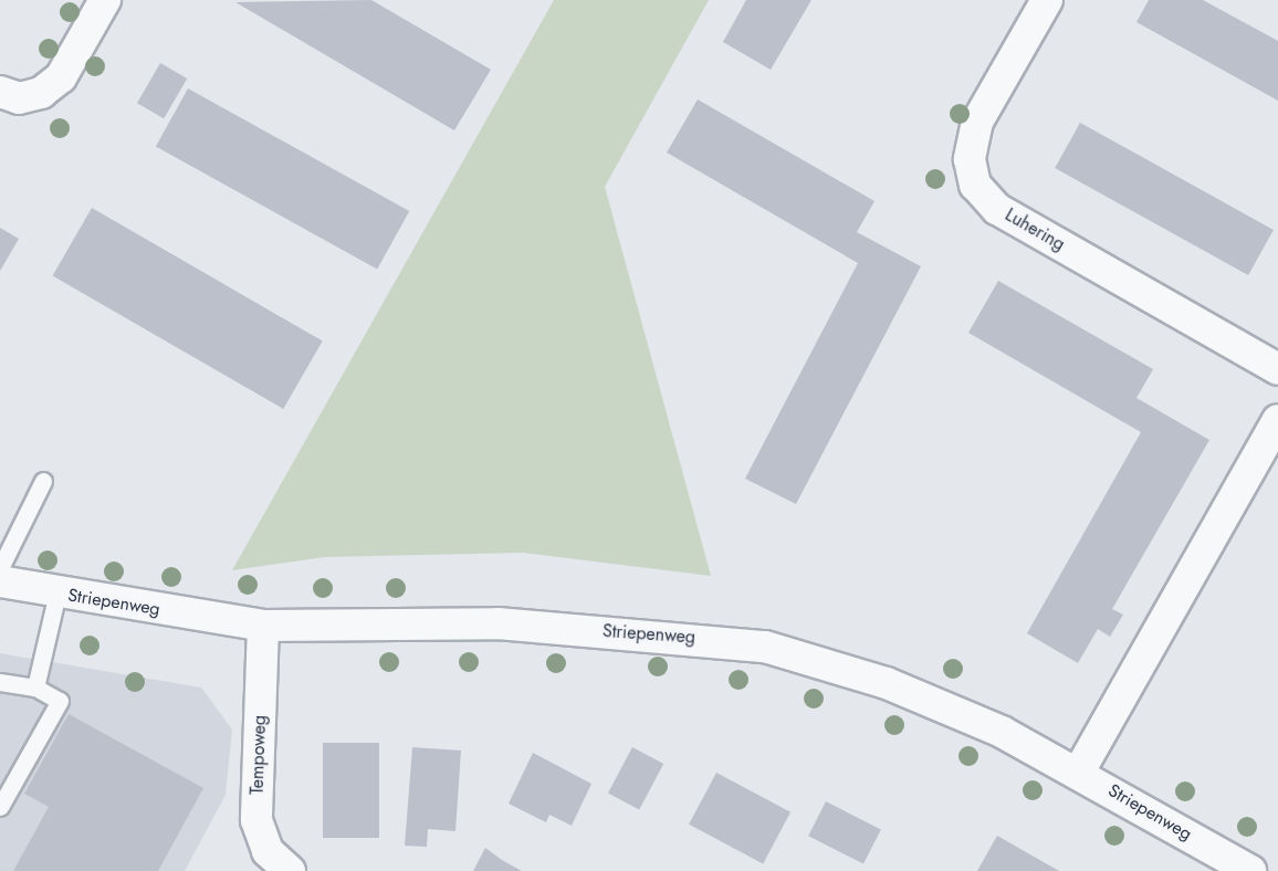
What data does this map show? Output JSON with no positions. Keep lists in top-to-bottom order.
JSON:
{
  "streets": {
    "street": ["Luhering", "Striepenweg", "Tempoweg"]
  },
  "crossings": [
    ["Striepenweg", "Tempoweg"]
  ]
}
